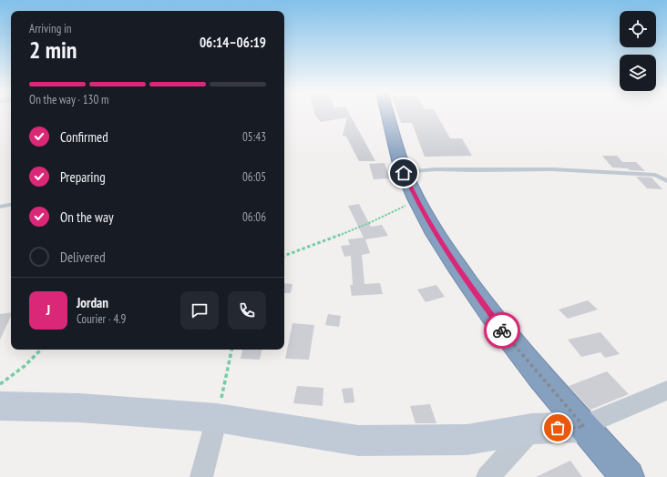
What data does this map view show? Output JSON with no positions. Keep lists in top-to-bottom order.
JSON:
{
  "page": {
    "heading": ["2 min", "Arriving in", "06:14–06:19"],
    "panel": ["Jordan", "Courier · 4.9"],
    "bar": "On the way · 130 m",
    "list": [
      ["Confirmed", "05:43"],
      ["Preparing", "06:05"],
      ["On the way", "06:06"],
      "Delivered"
    ],
    "round": "J"
  }
}
